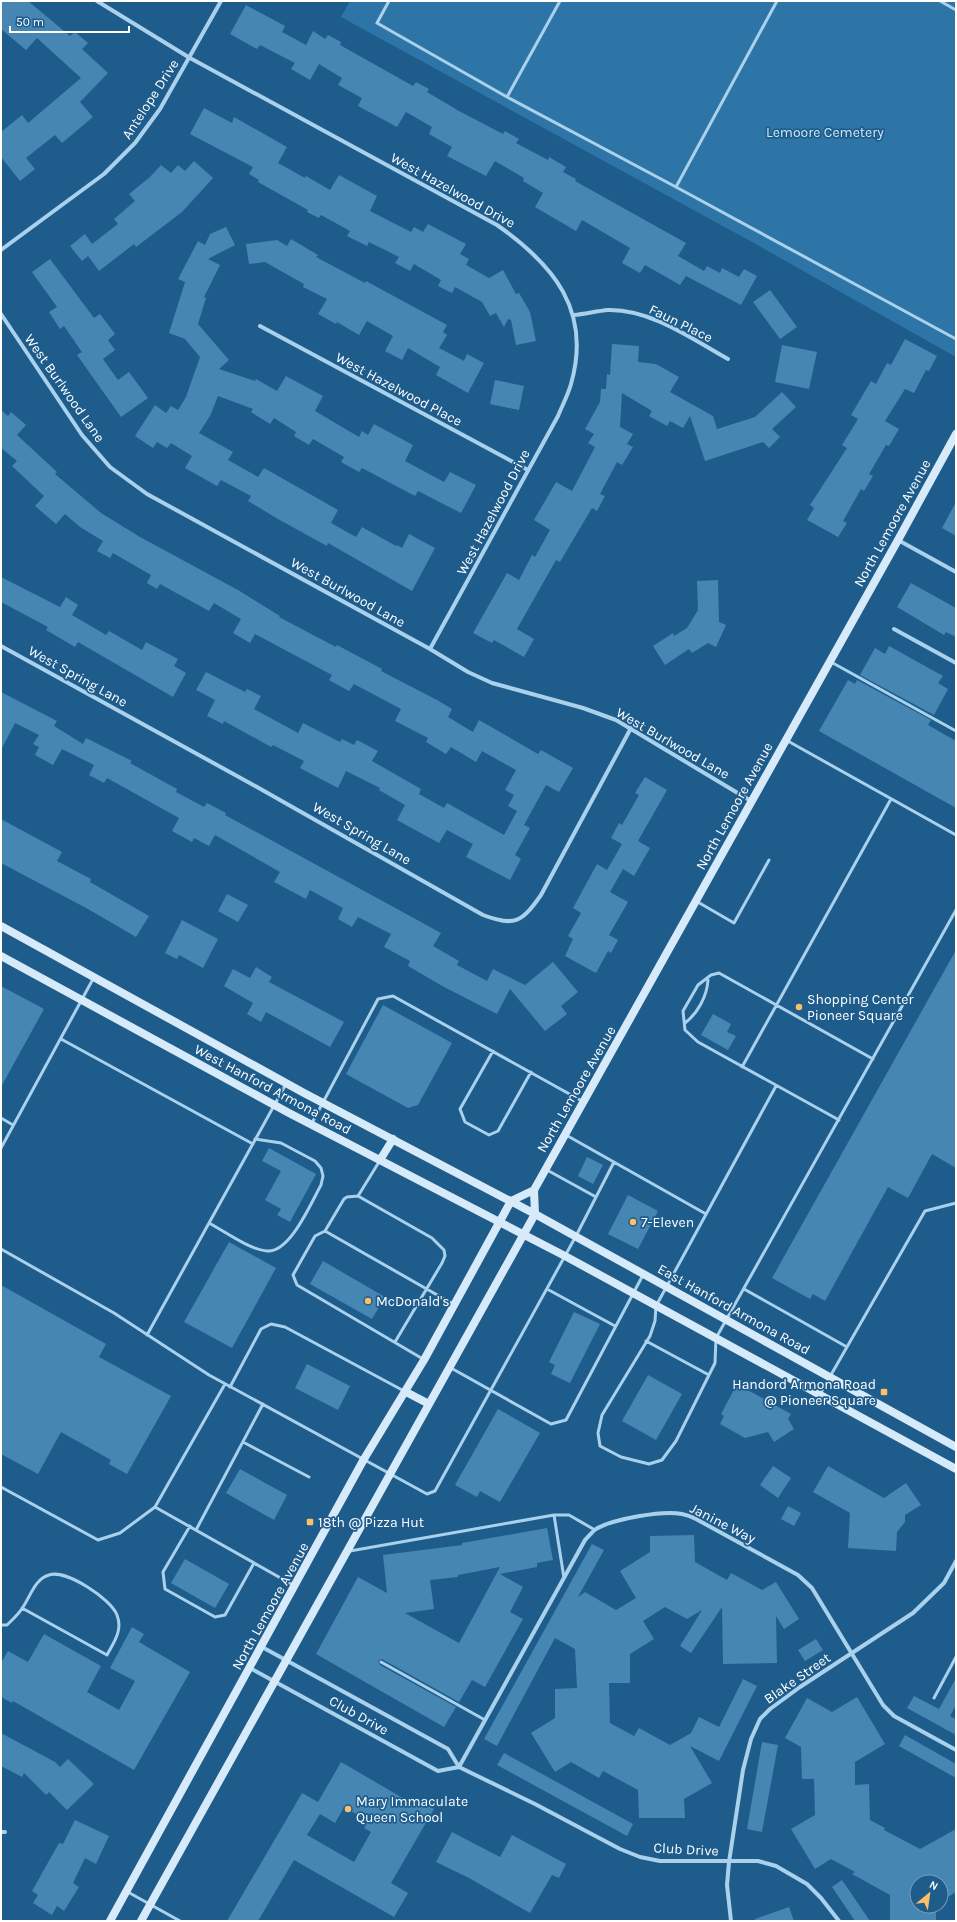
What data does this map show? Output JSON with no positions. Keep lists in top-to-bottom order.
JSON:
{
  "streets": {
    "main road": ["North Lemoore Avenue", "West Hanford Armona Road", "East Hanford Armona Road"],
    "street": [
      "Antelope Drive",
      "West Hazelwood Drive",
      "Faun Place",
      "West Burlwood Lane",
      "West Hazelwood Place",
      "West Spring Lane",
      "Janine Way",
      "Blake Street",
      "Club Drive"
    ]
  },
  "crossings": [
    ["Antelope Drive", "West Hazelwood Drive"],
    ["West Hazelwood Drive", "Faun Place"],
    ["West Hazelwood Drive", "West Burlwood Lane"],
    ["West Hazelwood Drive", "West Hazelwood Place"],
    ["West Burlwood Lane", "North Lemoore Avenue"],
    ["West Burlwood Lane", "West Spring Lane"],
    ["North Lemoore Avenue", "West Hanford Armona Road"],
    ["North Lemoore Avenue", "East Hanford Armona Road"],
    ["North Lemoore Avenue", "Club Drive"],
    ["West Hanford Armona Road", "East Hanford Armona Road"],
    ["Janine Way", "Blake Street"],
    ["Janine Way", "Club Drive"],
    ["Blake Street", "Club Drive"]
  ],
  "parks": ["Lemoore Cemetery"],
  "places": {
    "other": [
      "Shopping Center Pioneer Square",
      "7-Eleven",
      "McDonald's",
      "Mary Immaculate Queen School"
    ],
    "transit": ["Handord Armona Road @ Pioneer Square", "18th @ Pizza Hut"]
  },
  "scale_bar": "50 m",
  "north": "top right"
}
